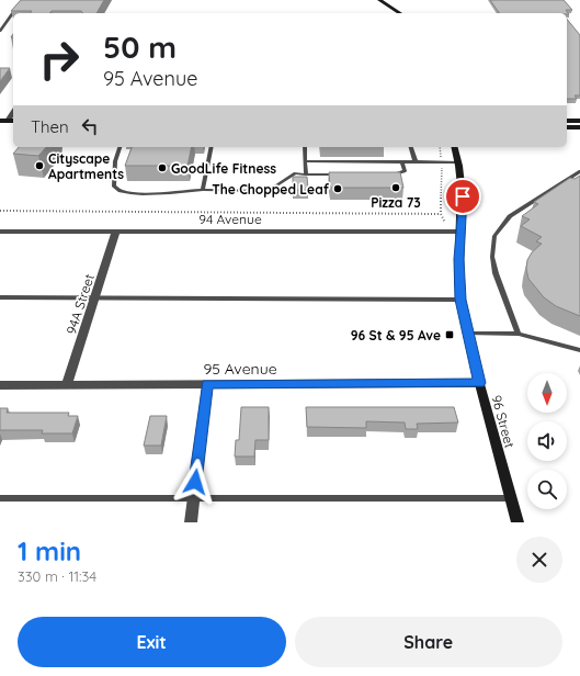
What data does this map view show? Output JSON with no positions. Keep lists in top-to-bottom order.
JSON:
{
  "streets": {
    "street": [
      "94 Avenue",
      "94A Street",
      "95 Avenue",
      "96 Street"
    ]
  },
  "crossings": [
    ["94 Avenue", "94A Street"],
    ["94 Avenue", "96 Street"],
    ["94A Street", "95 Avenue"],
    ["95 Avenue", "96 Street"]
  ],
  "places": {
    "other": [
      "Cityscape Apartments",
      "GoodLife Fitness",
      "Pizza 73",
      "The Chopped Leaf"
    ],
    "transit": ["96 St & 95 Ave"]
  },
  "north": "bottom",
  "page": {
    "turn": ["50 m", "95 Avenue"],
    "then": "Then",
    "heading": ["1 min", "330 m · 11:34"],
    "buttons": ["Exit", "Share"]
  }
}
